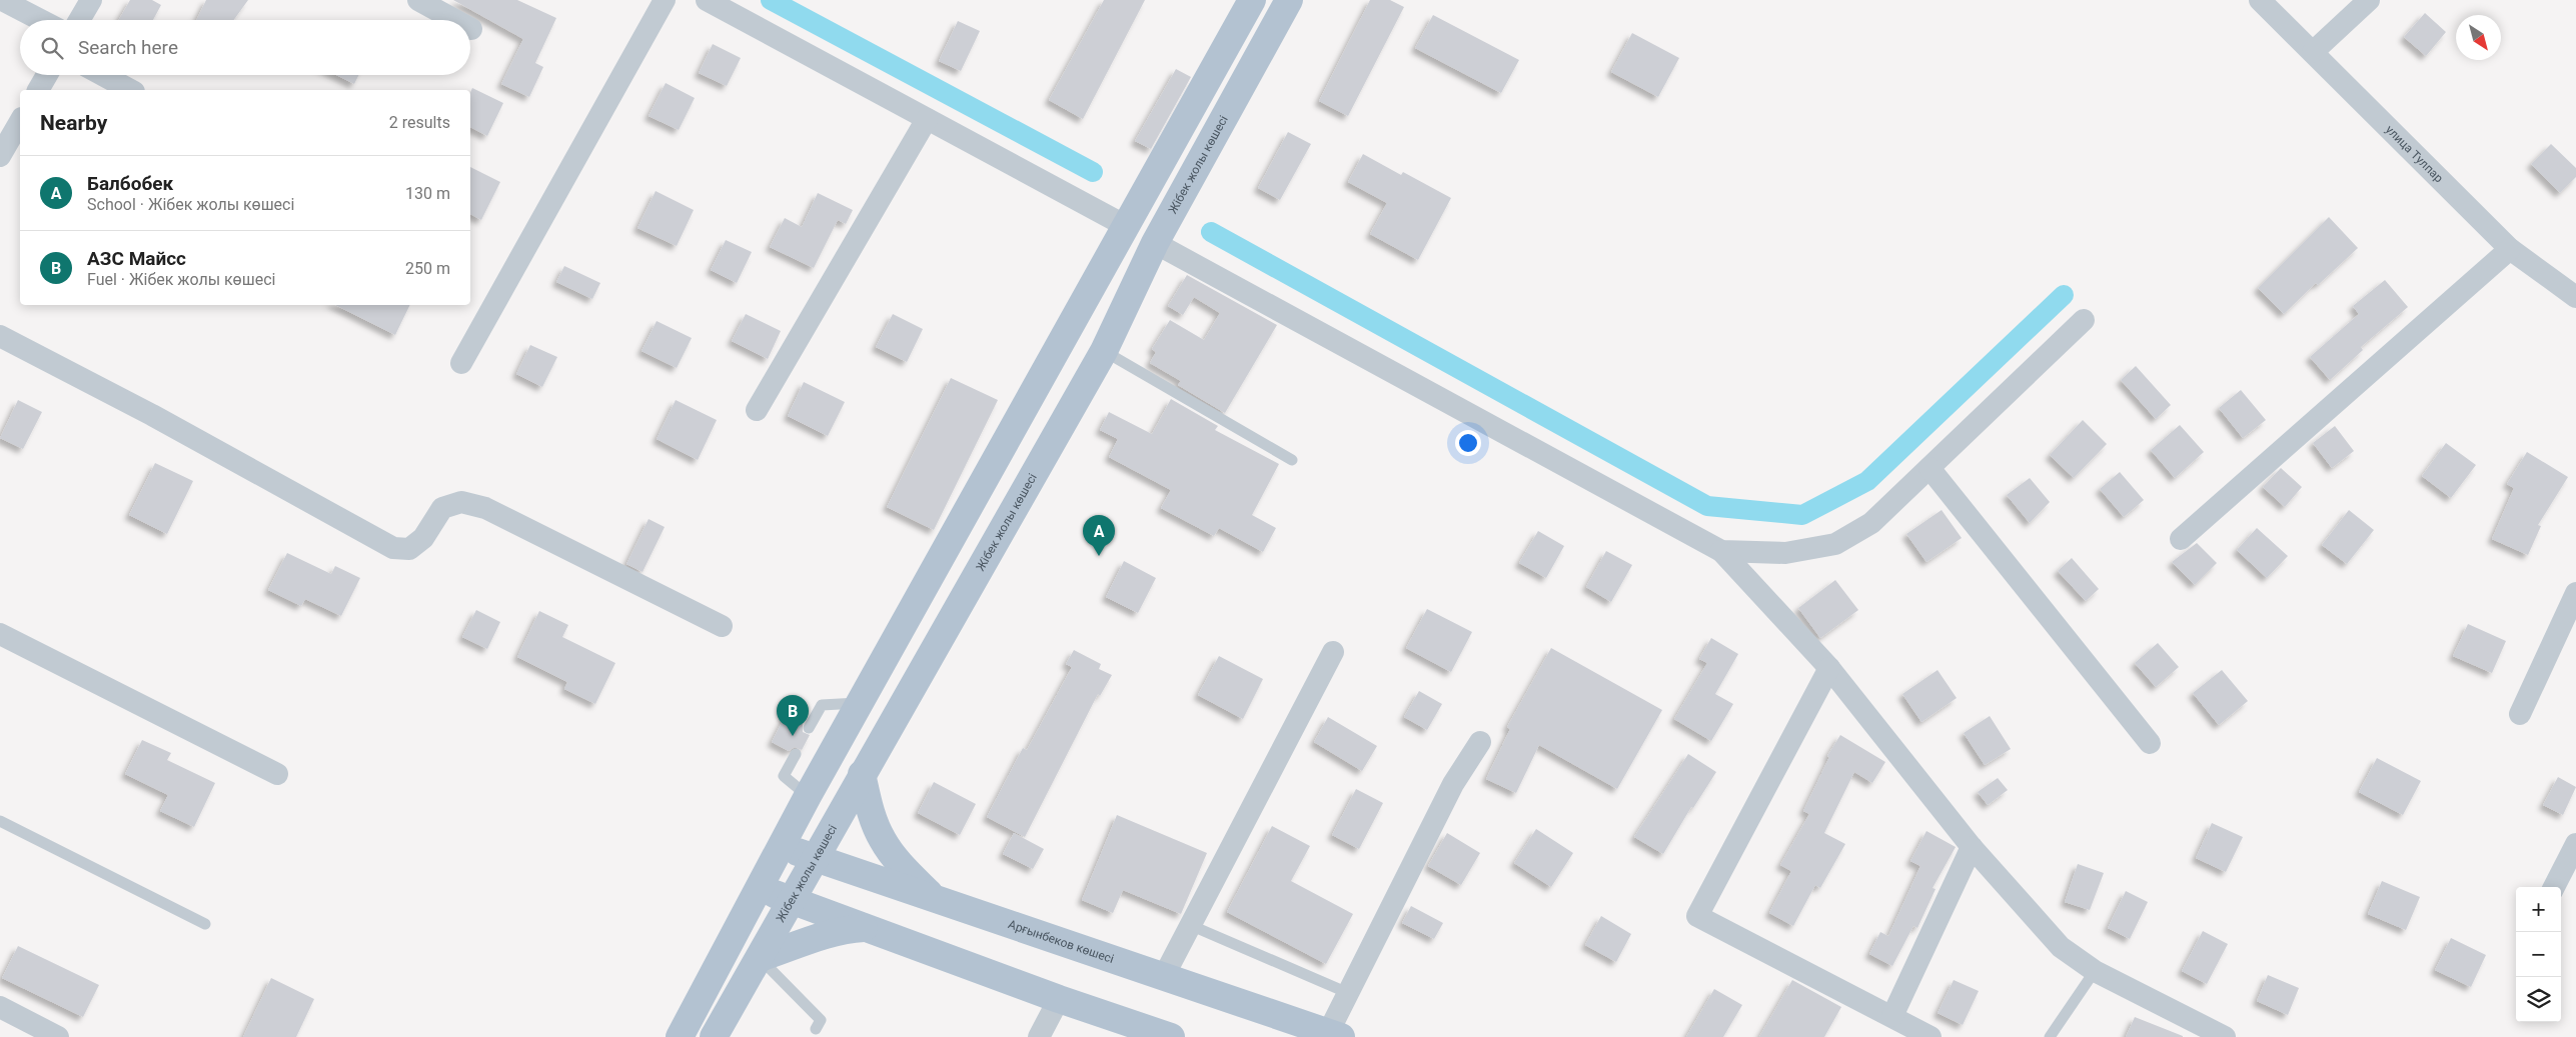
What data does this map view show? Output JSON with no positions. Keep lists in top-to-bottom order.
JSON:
{
  "streets": {
    "main road": ["Жібек жолы көшесі", "Арғынбеков көшесі"],
    "street": ["улица Тулпар"]
  },
  "crossings": [
    ["Жібек жолы көшесі", "Арғынбеков көшесі"]
  ],
  "north": "bottom right",
  "page": {
    "search": "Search here",
    "heading": ["Nearby", "2 results"],
    "list": [
      {
        "mark": "A",
        "name": "Балбобек",
        "note": "School · Жібек жолы көшесі",
        "value": "130 m"
      },
      {
        "mark": "B",
        "name": "АЗС Майсс",
        "note": "Fuel · Жібек жолы көшесі",
        "value": "250 m"
      }
    ],
    "pins": ["A", "B"],
    "map_buttons": ["+", "−"]
  }
}
